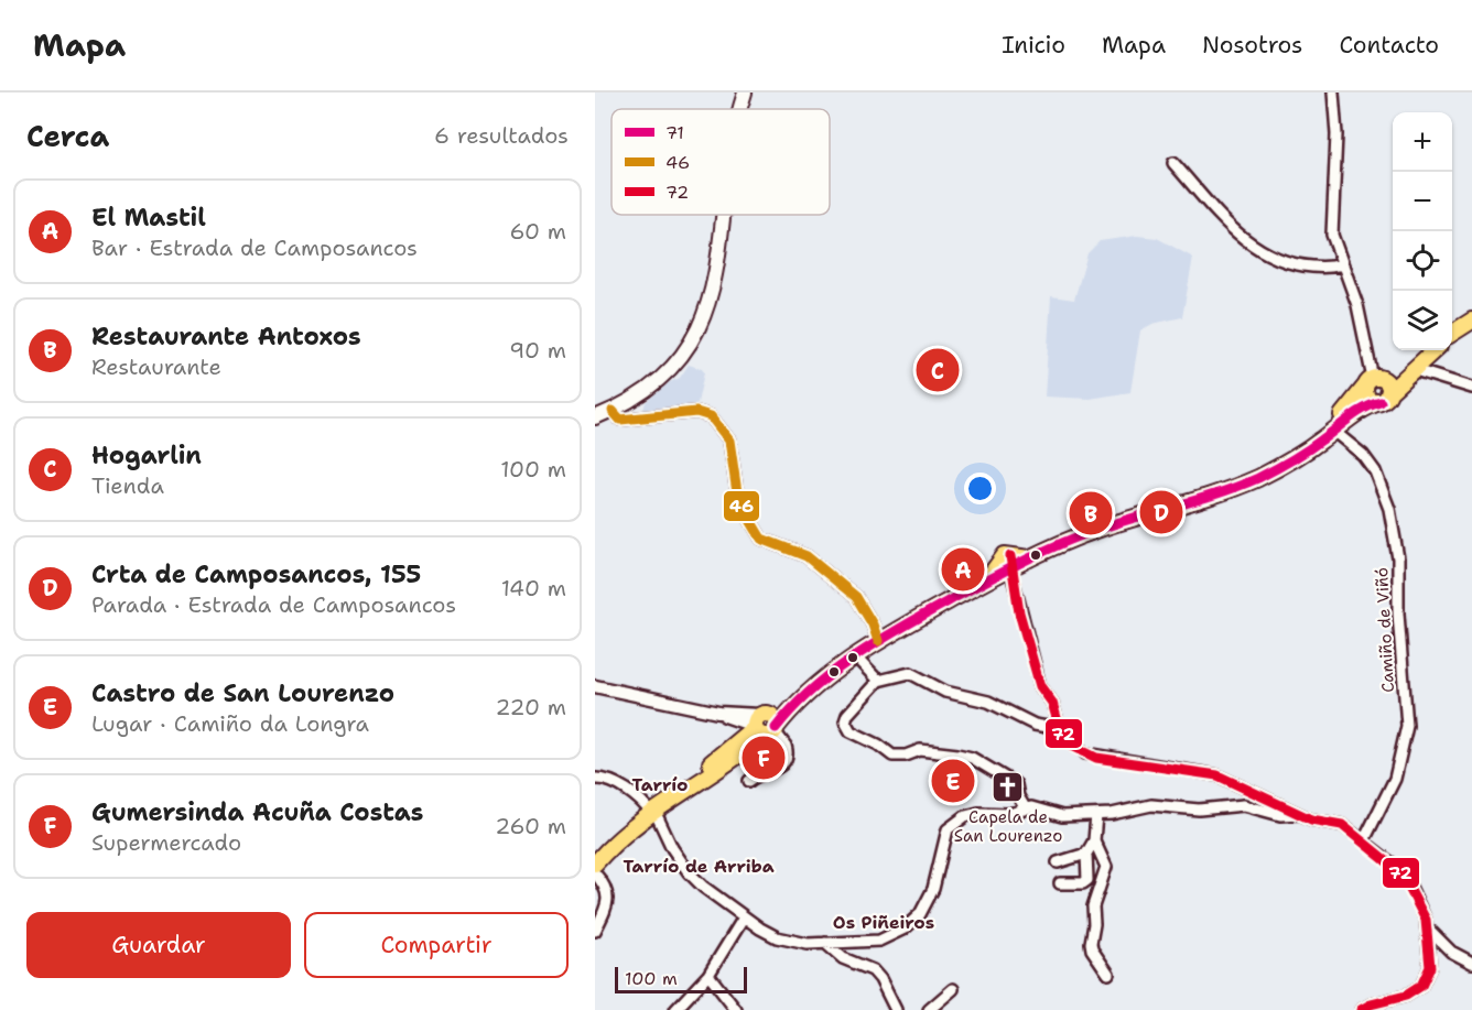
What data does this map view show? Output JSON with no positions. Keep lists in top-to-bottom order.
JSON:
{
  "streets": {
    "street": ["Camiño de Viñó"]
  },
  "districts": ["Tarrío", "Tarrío de Arriba", "Os Piñeiros"],
  "places": {
    "church": ["Capela de San Lourenzo"]
  },
  "lines": ["transit line 71", "transit line 46", "transit line 72"],
  "legend": ["71", "46", "72"],
  "scale_bar": "100 m",
  "page": {
    "header": "Mapa",
    "nav": [
      "Inicio",
      "Mapa",
      "Nosotros",
      "Contacto"
    ],
    "heading": ["Cerca", "6 resultados"],
    "map_buttons": ["+", "−"],
    "list": [
      {
        "mark": "A",
        "name": "El Mastil",
        "note": "Bar · Estrada de Camposancos",
        "value": "60 m"
      },
      {
        "mark": "B",
        "name": "Restaurante Antoxos",
        "note": "Restaurante",
        "value": "90 m"
      },
      {
        "mark": "C",
        "name": "Hogarlin",
        "note": "Tienda",
        "value": "100 m"
      },
      {
        "mark": "D",
        "name": "Crta de Camposancos, 155",
        "note": "Parada · Estrada de Camposancos",
        "value": "140 m"
      },
      {
        "mark": "E",
        "name": "Castro de San Lourenzo",
        "note": "Lugar · Camiño da Longra",
        "value": "220 m"
      },
      {
        "mark": "F",
        "name": "Gumersinda Acuña Costas",
        "note": "Supermercado",
        "value": "260 m"
      }
    ],
    "pins": [
      "C",
      "D",
      "B",
      "A",
      "F",
      "E"
    ],
    "buttons": ["Guardar", "Compartir"],
    "scale": "100 m"
  }
}
